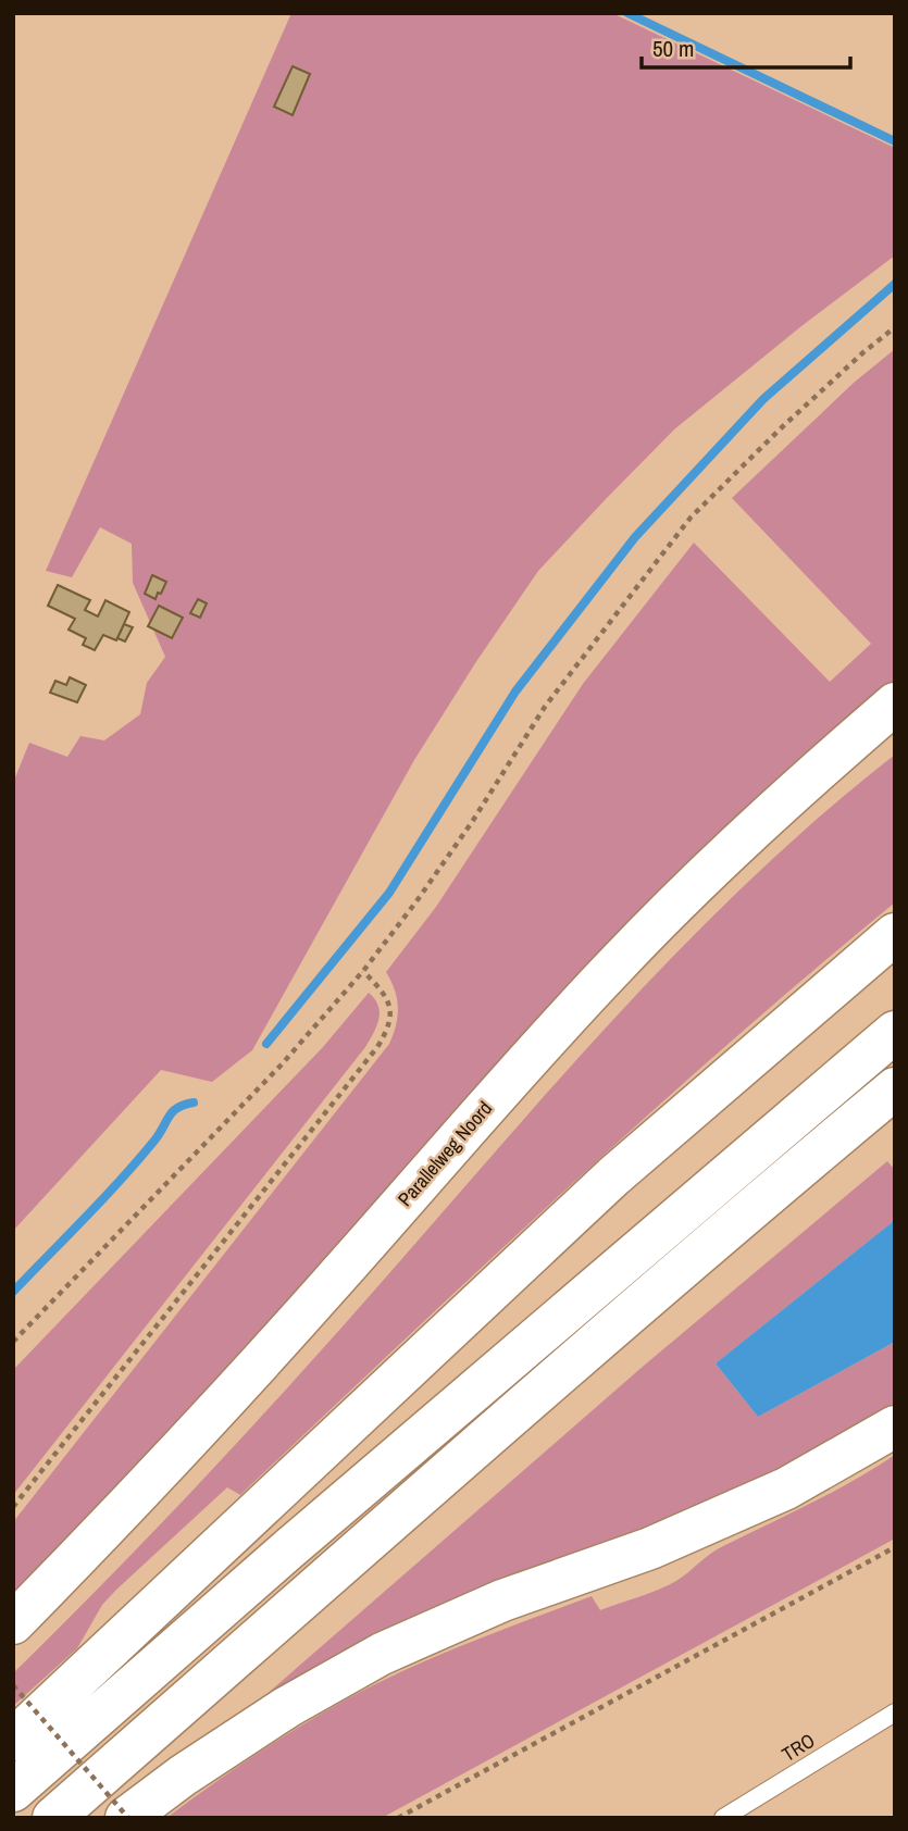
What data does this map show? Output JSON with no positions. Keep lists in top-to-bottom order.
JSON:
{
  "streets": {
    "highway": ["Parallelweg Noord"],
    "lane": ["TRO"]
  },
  "scale_bar": "50 m"
}
